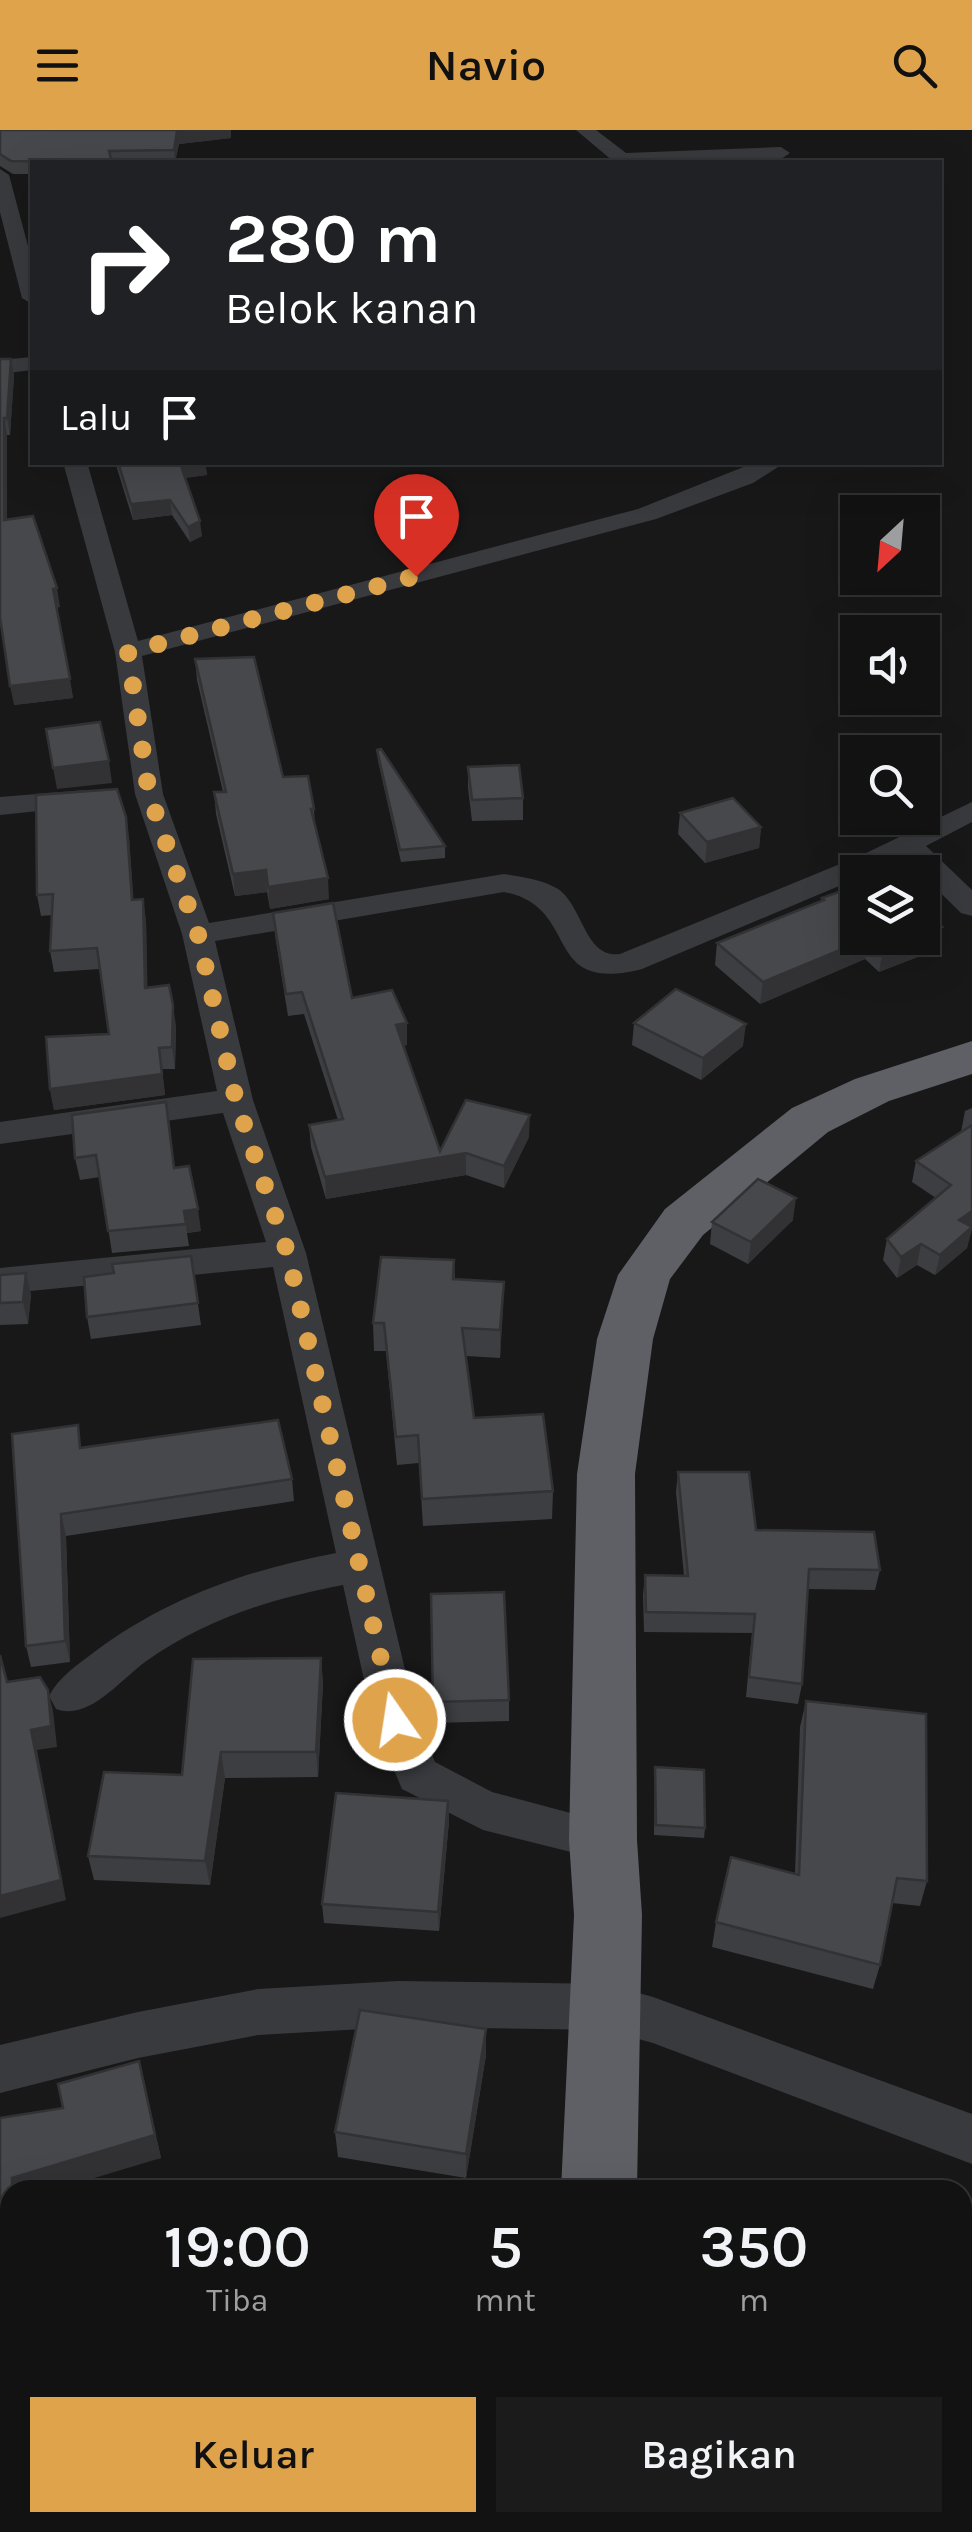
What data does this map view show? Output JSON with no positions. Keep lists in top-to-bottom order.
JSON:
{
  "north": "bottom left",
  "page": {
    "header": "Navio",
    "turn": ["280 m", "Belok kanan"],
    "then": "Lalu",
    "eta": [
      "19:00",
      "Tiba",
      "5",
      "mnt",
      "350",
      "m"
    ],
    "buttons": ["Keluar", "Bagikan"]
  }
}
